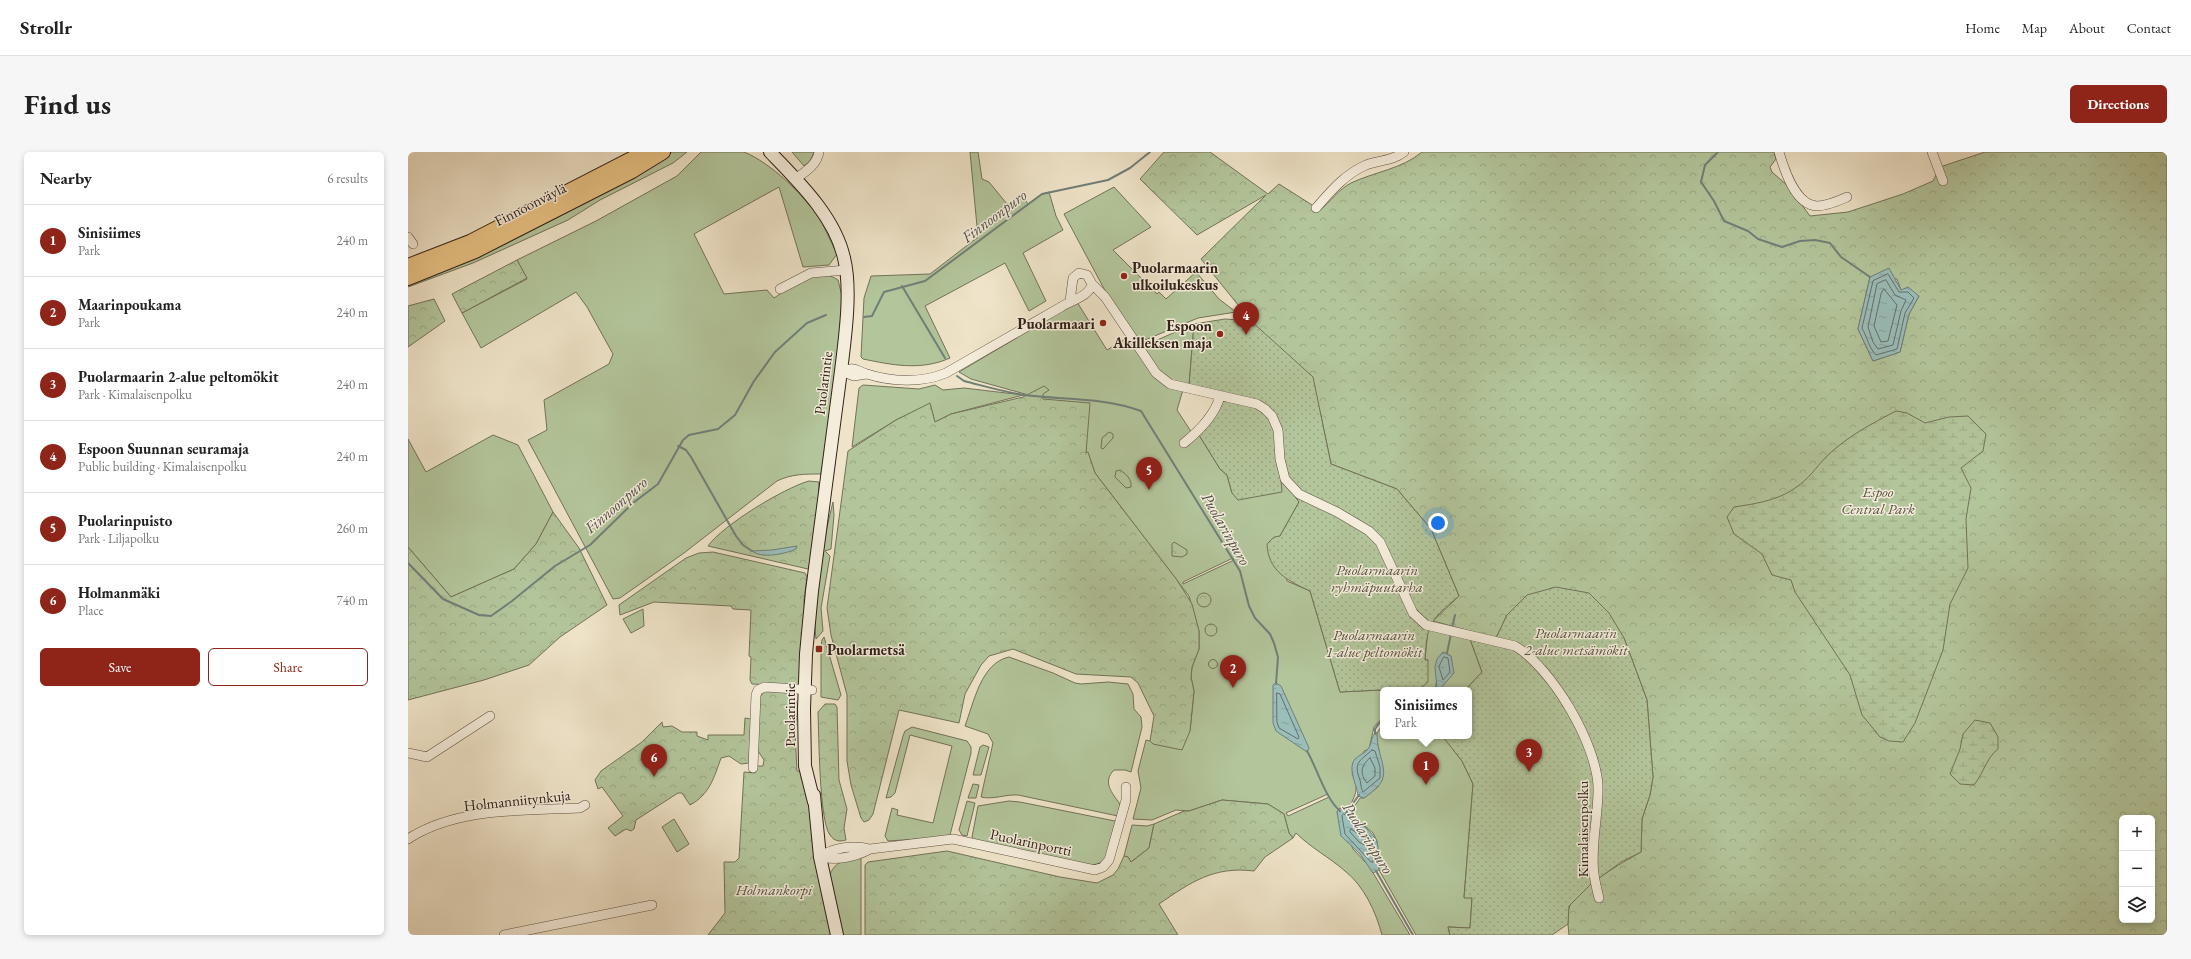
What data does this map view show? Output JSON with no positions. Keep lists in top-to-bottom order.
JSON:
{
  "streets": {
    "main road": ["Finnoonväylä", "Puolarintie"],
    "street": ["Holmanniitynkuja", "Kimalaisenpolku", "Puolarinportti"]
  },
  "crossings": [
    ["Puolarintie", "Puolarinportti"]
  ],
  "water": ["Finnoonpuro", "Puolarinpuro"],
  "parks": [
    "Espoo Central Park",
    "Puolarmaarin ryhmäpuutarha",
    "Puolarmaarin 2-alue metsämökit",
    "Puolarmaarin 1-alue peltomökit",
    "Holmankorpi"
  ],
  "places": {
    "other": ["Puolarmaarin ulkoilukeskus", "Puolarmaari", "Espoon Akilleksen maja"],
    "transit": ["Puolarmetsä"]
  },
  "page": {
    "header": "Strollr",
    "nav": [
      "Home",
      "Map",
      "About",
      "Contact"
    ],
    "buttons": [
      "Directions",
      ["Save", "Share"]
    ],
    "title": "Find us",
    "heading": ["Nearby", "6 results"],
    "list": [
      {
        "mark": "1",
        "name": "Sinisiimes",
        "note": "Park",
        "value": "240 m"
      },
      {
        "mark": "2",
        "name": "Maarinpoukama",
        "note": "Park",
        "value": "240 m"
      },
      {
        "mark": "3",
        "name": "Puolarmaarin 2-alue peltomökit",
        "note": "Park · Kimalaisenpolku",
        "value": "240 m"
      },
      {
        "mark": "4",
        "name": "Espoon Suunnan seuramaja",
        "note": "Public building · Kimalaisenpolku",
        "value": "240 m"
      },
      {
        "mark": "5",
        "name": "Puolarinpuisto",
        "note": "Park · Liljapolku",
        "value": "260 m"
      },
      {
        "mark": "6",
        "name": "Holmanmäki",
        "note": "Place",
        "value": "740 m"
      }
    ],
    "pins": [
      "4",
      "5",
      "2",
      "3",
      "6",
      "1"
    ],
    "popup": ["Sinisiimes", "Park"],
    "map_buttons": ["+", "−"]
  }
}
